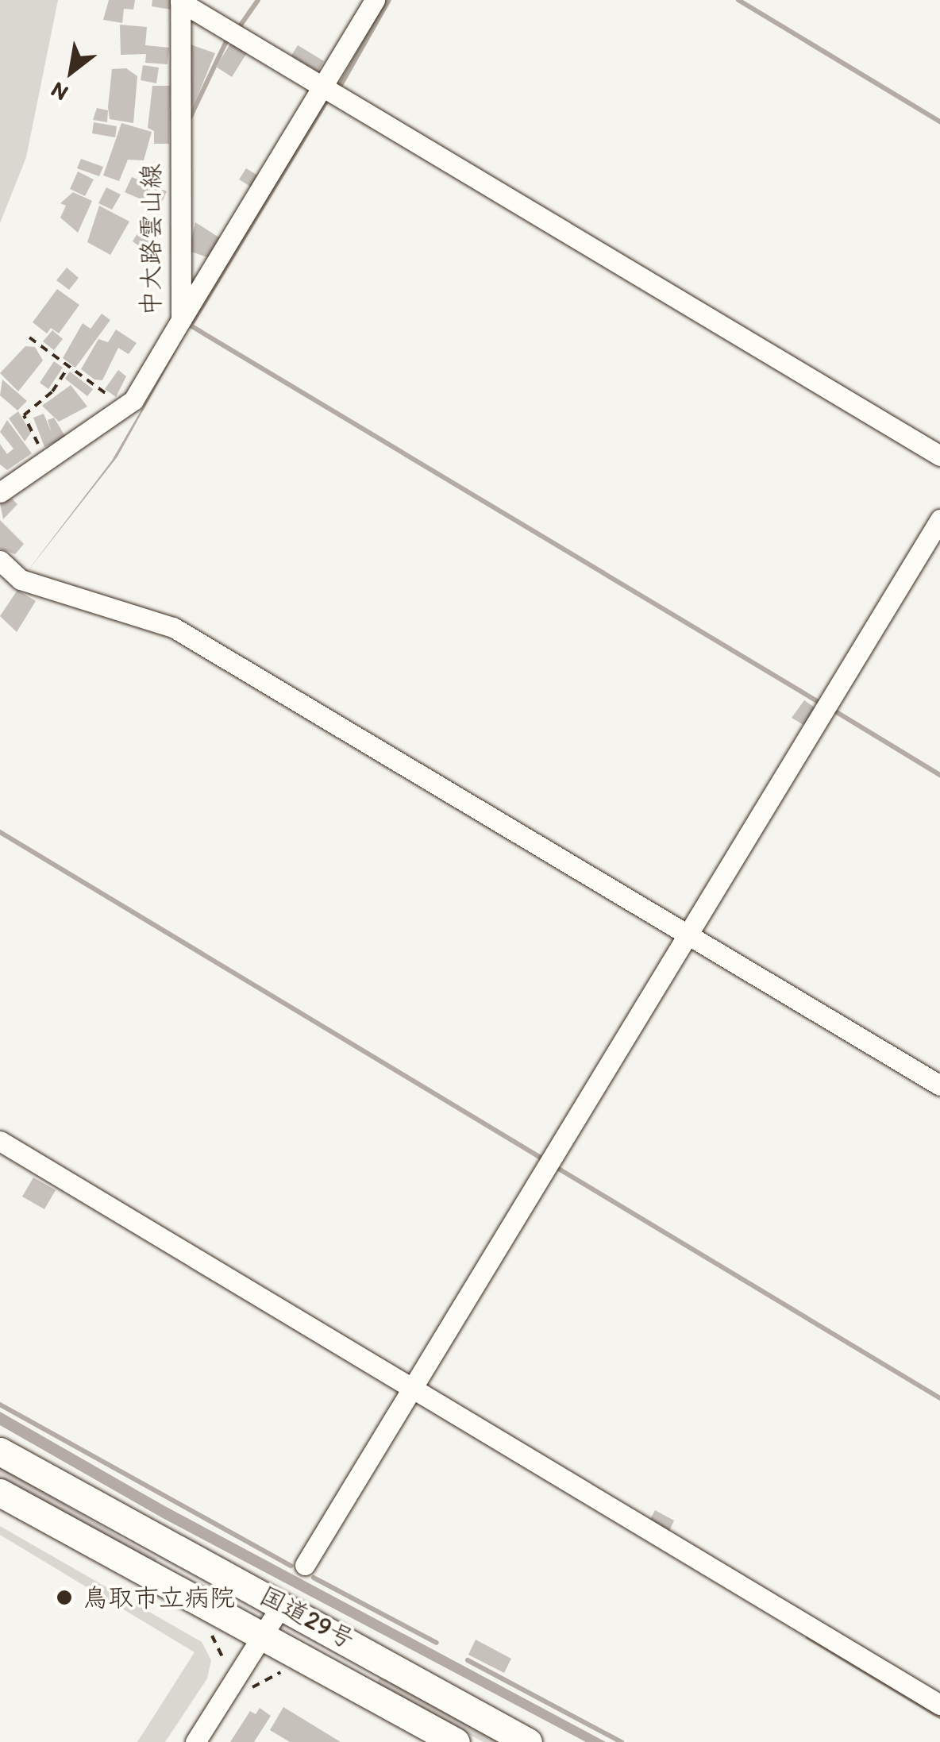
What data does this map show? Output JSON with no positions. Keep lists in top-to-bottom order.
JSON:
{
  "streets": {
    "highway": ["国道29号"],
    "street": ["中大路雲山線"]
  },
  "places": ["鳥取市立病院"],
  "north": "bottom left"
}
